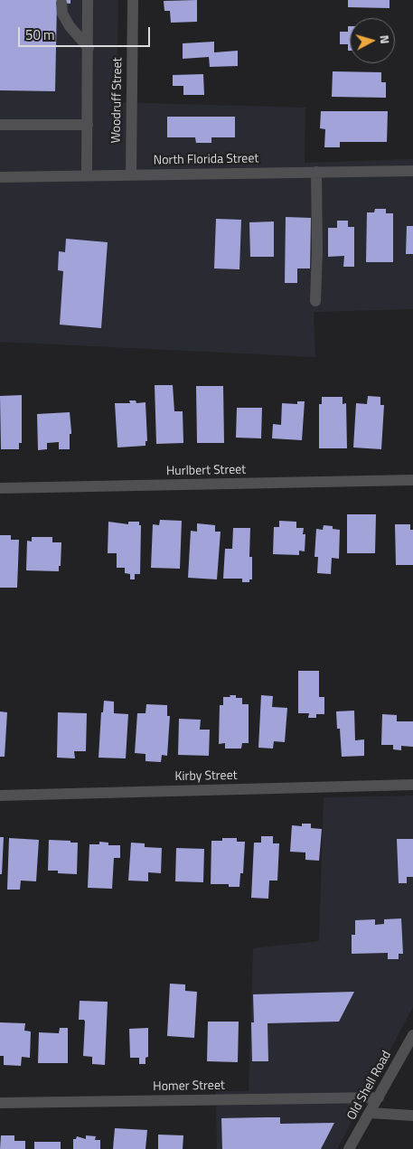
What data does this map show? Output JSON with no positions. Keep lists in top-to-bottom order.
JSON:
{
  "streets": {
    "street": [
      "Woodruff Street",
      "North Florida Street",
      "Hurlbert Street",
      "Kirby Street",
      "Old Shell Road",
      "Homer Street"
    ]
  },
  "crossings": [
    ["Woodruff Street", "North Florida Street"],
    ["Old Shell Road", "Homer Street"]
  ],
  "scale_bar": "50 m",
  "north": "right"
}
